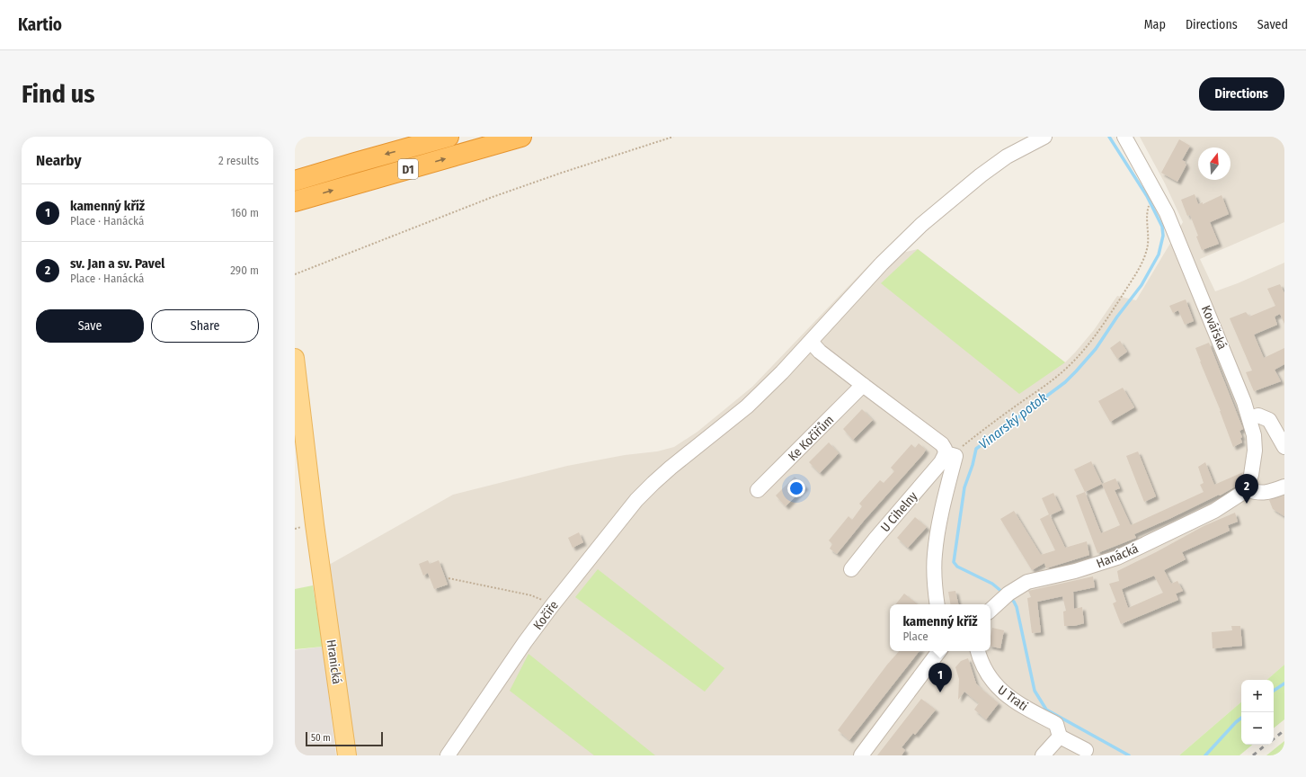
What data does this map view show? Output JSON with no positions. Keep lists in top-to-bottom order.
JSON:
{
  "streets": {
    "highway": ["D1"],
    "main road": ["Hranická"],
    "street": [
      "Kovářská",
      "Ke Kočiřům",
      "U Cihelny",
      "Hanácká",
      "Kočíře",
      "U Trati"
    ]
  },
  "crossings": [
    ["Kovářská", "Hanácká"]
  ],
  "water": ["Vinarský potok"],
  "scale_bar": "50 m",
  "north": "top",
  "page": {
    "header": "Kartio",
    "nav": ["Map", "Directions", "Saved"],
    "buttons": [
      "Directions",
      ["Save", "Share"]
    ],
    "title": "Find us",
    "heading": ["Nearby", "2 results"],
    "list": [
      {
        "mark": "1",
        "name": "kamenný kříž",
        "note": "Place · Hanácká",
        "value": "160 m"
      },
      {
        "mark": "2",
        "name": "sv. Jan a sv. Pavel",
        "note": "Place · Hanácká",
        "value": "290 m"
      }
    ],
    "pins": ["2", "1"],
    "popup": ["kamenný kříž", "Place"],
    "map_buttons": ["+", "−"],
    "scale": "50 m"
  }
}
